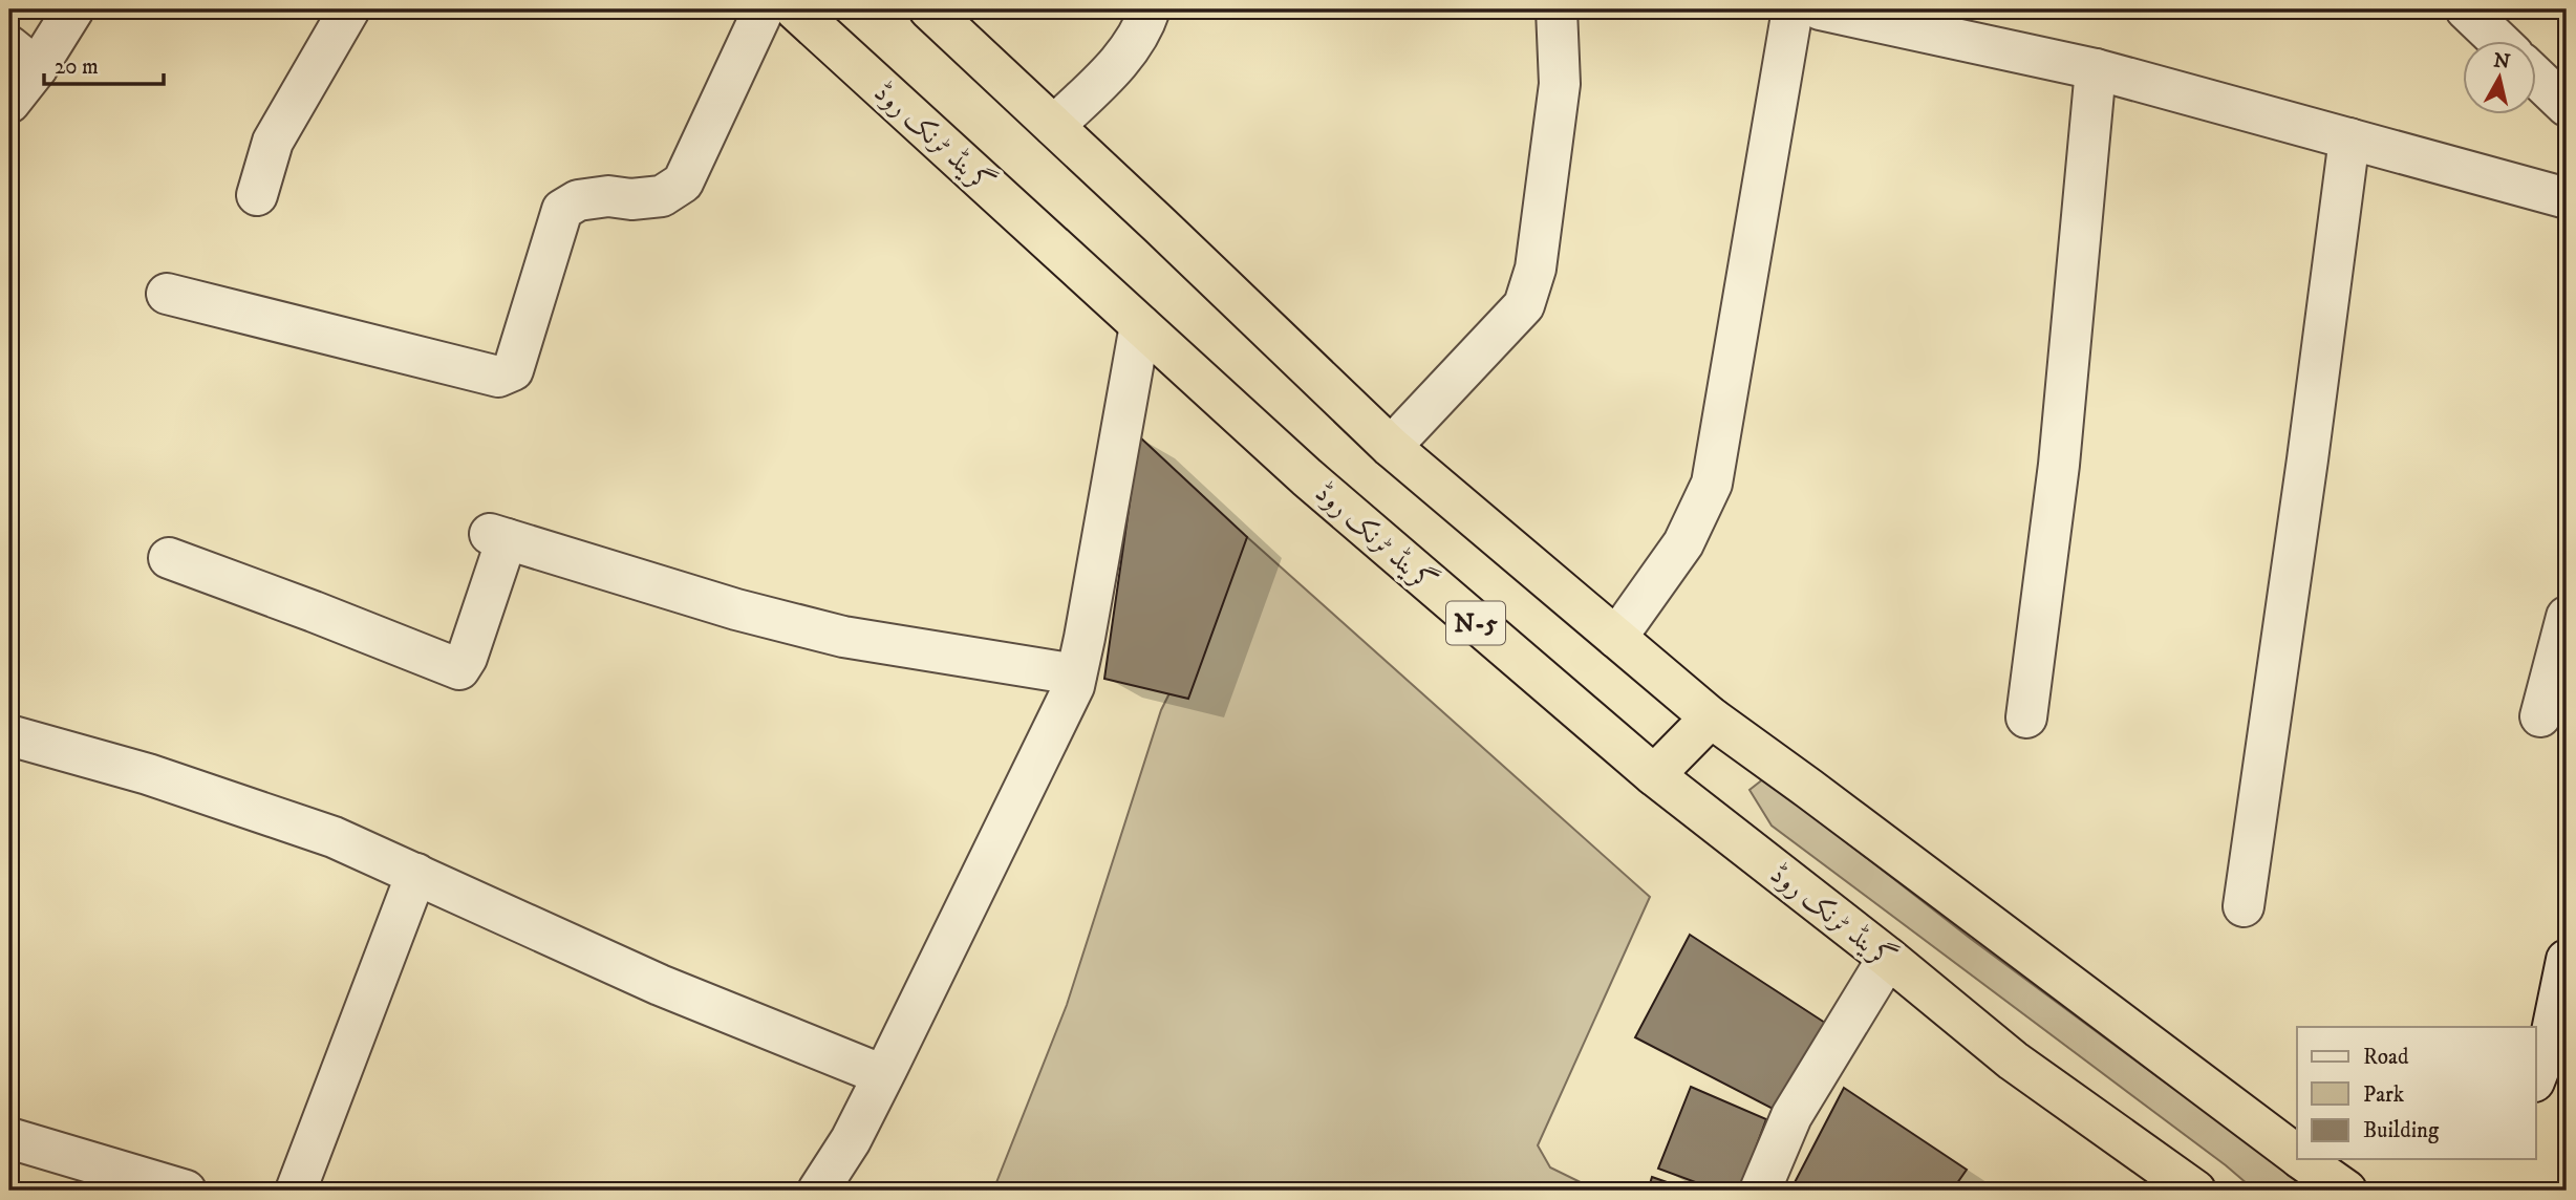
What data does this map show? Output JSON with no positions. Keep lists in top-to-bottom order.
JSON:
{
  "streets": {
    "highway": ["گرینڈ ٹرنک روڈ", "N-5"]
  },
  "legend": ["Road", "Park", "Building"],
  "scale_bar": "20 m",
  "north": "top"
}
